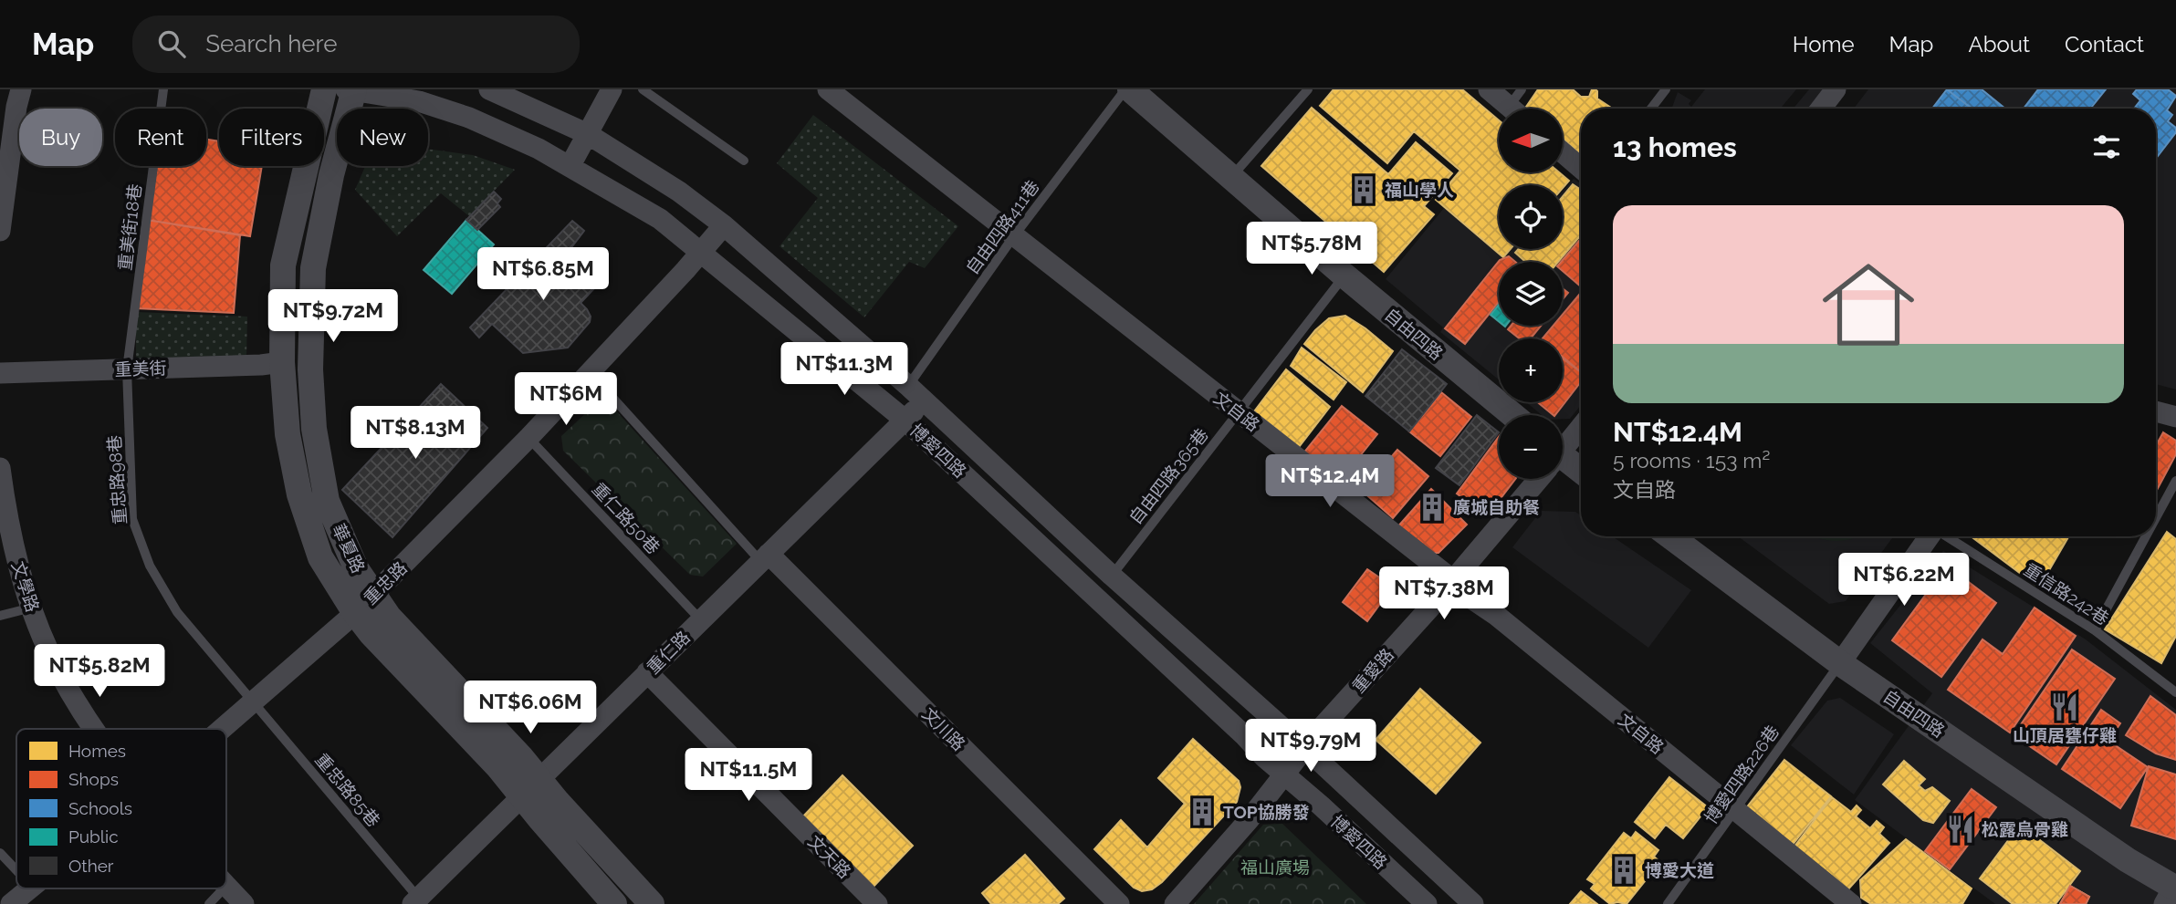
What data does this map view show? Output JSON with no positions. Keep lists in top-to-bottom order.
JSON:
{
  "streets": {
    "street": [
      "自由四路",
      "重美街",
      "文自路",
      "博愛四路",
      "華夏路",
      "重忠路",
      "文學路",
      "重仁路",
      "重愛路",
      "文川路",
      "文天路"
    ],
    "lane": [
      "重美街18巷",
      "自由四路411巷",
      "自由四路365巷",
      "重忠路98巷",
      "重仁路50巷",
      "重信路242巷",
      "博愛四路226巷",
      "重忠路85巷"
    ]
  },
  "crossings": [
    ["重美街18巷", "重美街"],
    ["重美街18巷", "重忠路98巷"],
    ["自由四路411巷", "自由四路"],
    ["自由四路411巷", "文自路"],
    ["自由四路411巷", "博愛四路"],
    ["自由四路", "自由四路365巷"],
    ["自由四路", "博愛四路226巷"],
    ["重美街", "重忠路98巷"],
    ["重美街", "華夏路"],
    ["文自路", "自由四路365巷"],
    ["文自路", "重愛路"],
    ["文自路", "博愛四路226巷"],
    ["博愛四路", "自由四路365巷"],
    ["博愛四路", "華夏路"],
    ["博愛四路", "重忠路"],
    ["博愛四路", "重仁路"],
    ["博愛四路", "重愛路"],
    ["重忠路98巷", "重忠路"],
    ["重忠路98巷", "重忠路85巷"],
    ["重仁路50巷", "重忠路"],
    ["重仁路50巷", "重仁路"],
    ["華夏路", "重忠路"],
    ["華夏路", "重仁路"],
    ["重忠路", "重忠路85巷"],
    ["重仁路", "文川路"],
    ["重仁路", "重忠路85巷"],
    ["重仁路", "文天路"]
  ],
  "parks": ["福山廣場"],
  "places": {
    "building": [
      "福山學人",
      "廣城自助餐",
      "TOP協勝發",
      "博愛大道"
    ],
    "restaurant": ["山頂居甕仔雞", "松露烏骨雞"]
  },
  "legend": [
    "Homes",
    "Shops",
    "Schools",
    "Public",
    "Other"
  ],
  "north": "left",
  "page": {
    "header": "Map",
    "search": "Search here",
    "nav": [
      "Home",
      "Map",
      "About",
      "Contact"
    ],
    "map_buttons": ["+", "−"],
    "chip": [
      "Buy",
      "Rent",
      "Filters",
      "New"
    ],
    "heading": "13 homes",
    "list": [
      {
        "name": "NT$12.4M",
        "note": "5 rooms · 153 m² · 文自路"
      }
    ],
    "price": [
      "NT$5.78M",
      "NT$6.85M",
      "NT$9.72M",
      "NT$11.3M",
      "NT$6M",
      "NT$8.13M",
      "NT$12.4M",
      "NT$6.22M",
      "NT$7.38M",
      "NT$5.82M",
      "NT$6.06M",
      "NT$9.79M",
      "NT$11.5M"
    ]
  }
}
